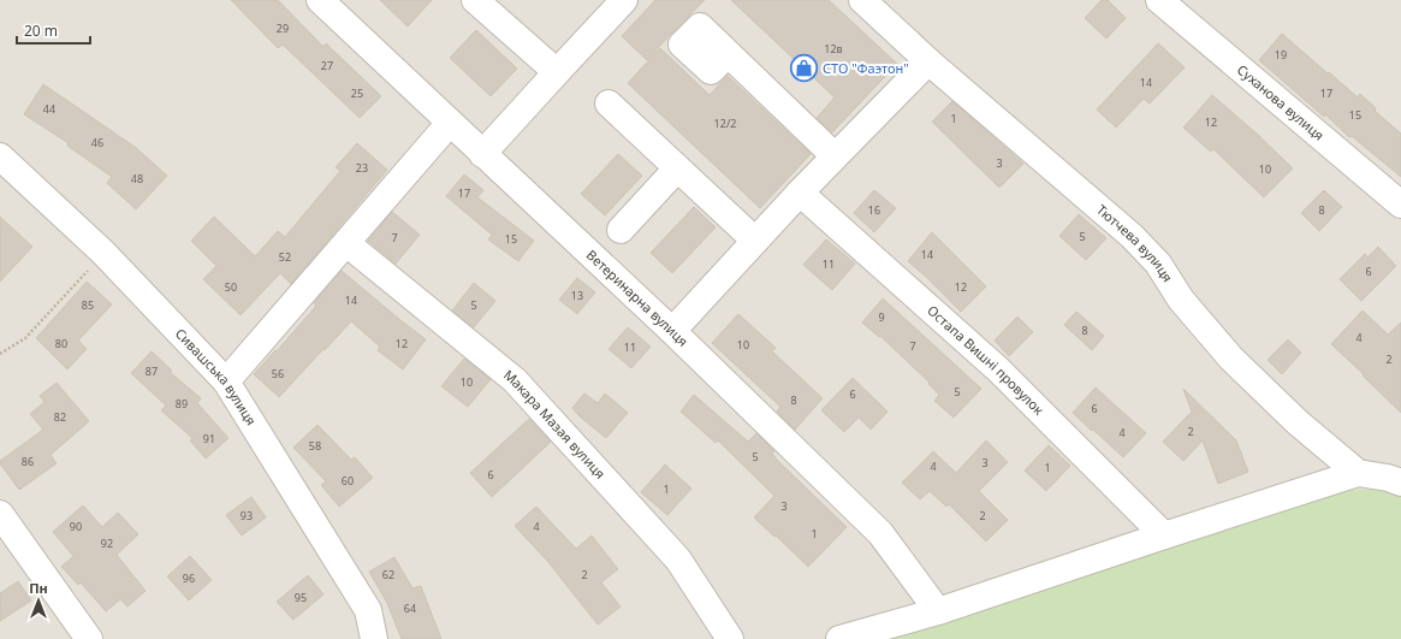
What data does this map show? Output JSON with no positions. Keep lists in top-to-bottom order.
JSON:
{
  "streets": {
    "street": [
      "Суханова вулиця",
      "Тютчева вулиця",
      "Ветеринарна вулиця",
      "Остапа Вишні провулок",
      "Сивашська вулиця",
      "Макара Мазая вулиця"
    ]
  },
  "places": {
    "shop": ["СТО \"Фаэтон\""]
  },
  "house_numbers": [
    "29",
    "12в",
    "19",
    "27",
    "14",
    "25",
    "17",
    "44",
    "15",
    "1",
    "12",
    "12/2",
    "46",
    "3",
    "23",
    "10",
    "48",
    "17",
    "16",
    "8",
    "5",
    "7",
    "15",
    "14",
    "52",
    "11",
    "6",
    "50",
    "12",
    "13",
    "14",
    "85",
    "5",
    "9",
    "8",
    "4",
    "80",
    "12",
    "10",
    "7",
    "11",
    "2",
    "87",
    "56",
    "10",
    "5",
    "6",
    "8",
    "89",
    "6",
    "82",
    "2",
    "4",
    "91",
    "58",
    "5",
    "86",
    "3",
    "4",
    "1",
    "6",
    "60",
    "1",
    "3",
    "93",
    "2",
    "90",
    "4",
    "1",
    "92",
    "62",
    "2",
    "96",
    "95",
    "64"
  ],
  "scale_bar": "20 m",
  "north": "top"
}
